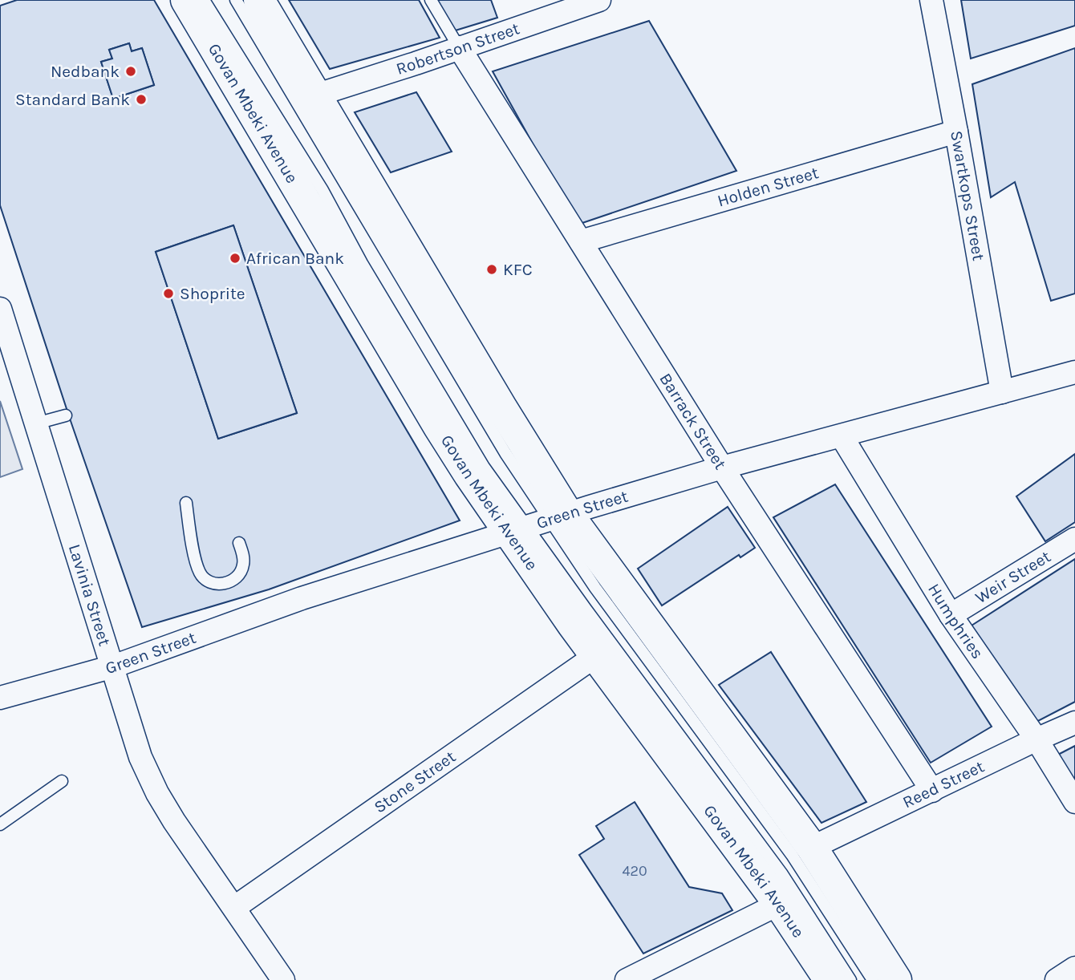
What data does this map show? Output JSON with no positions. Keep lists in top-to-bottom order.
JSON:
{
  "streets": {
    "main road": ["Govan Mbeki Avenue"],
    "street": [
      "Robertson Street",
      "Holden Street",
      "Swartkops Street",
      "Barrack Street",
      "Green Street",
      "Weir Street",
      "Lavinia Street",
      "Humphries",
      "Stone Street",
      "Reed Street"
    ]
  },
  "crossings": [
    ["Robertson Street", "Barrack Street"],
    ["Govan Mbeki Avenue", "Green Street"],
    ["Govan Mbeki Avenue", "Stone Street"],
    ["Holden Street", "Swartkops Street"],
    ["Holden Street", "Barrack Street"],
    ["Swartkops Street", "Green Street"],
    ["Barrack Street", "Green Street"],
    ["Barrack Street", "Reed Street"],
    ["Green Street", "Lavinia Street"],
    ["Green Street", "Humphries"],
    ["Weir Street", "Humphries"],
    ["Lavinia Street", "Stone Street"],
    ["Humphries", "Reed Street"]
  ],
  "places": [
    "Nedbank",
    "Standard Bank",
    "African Bank",
    "KFC",
    "Shoprite"
  ],
  "house_numbers": ["420"]
}
